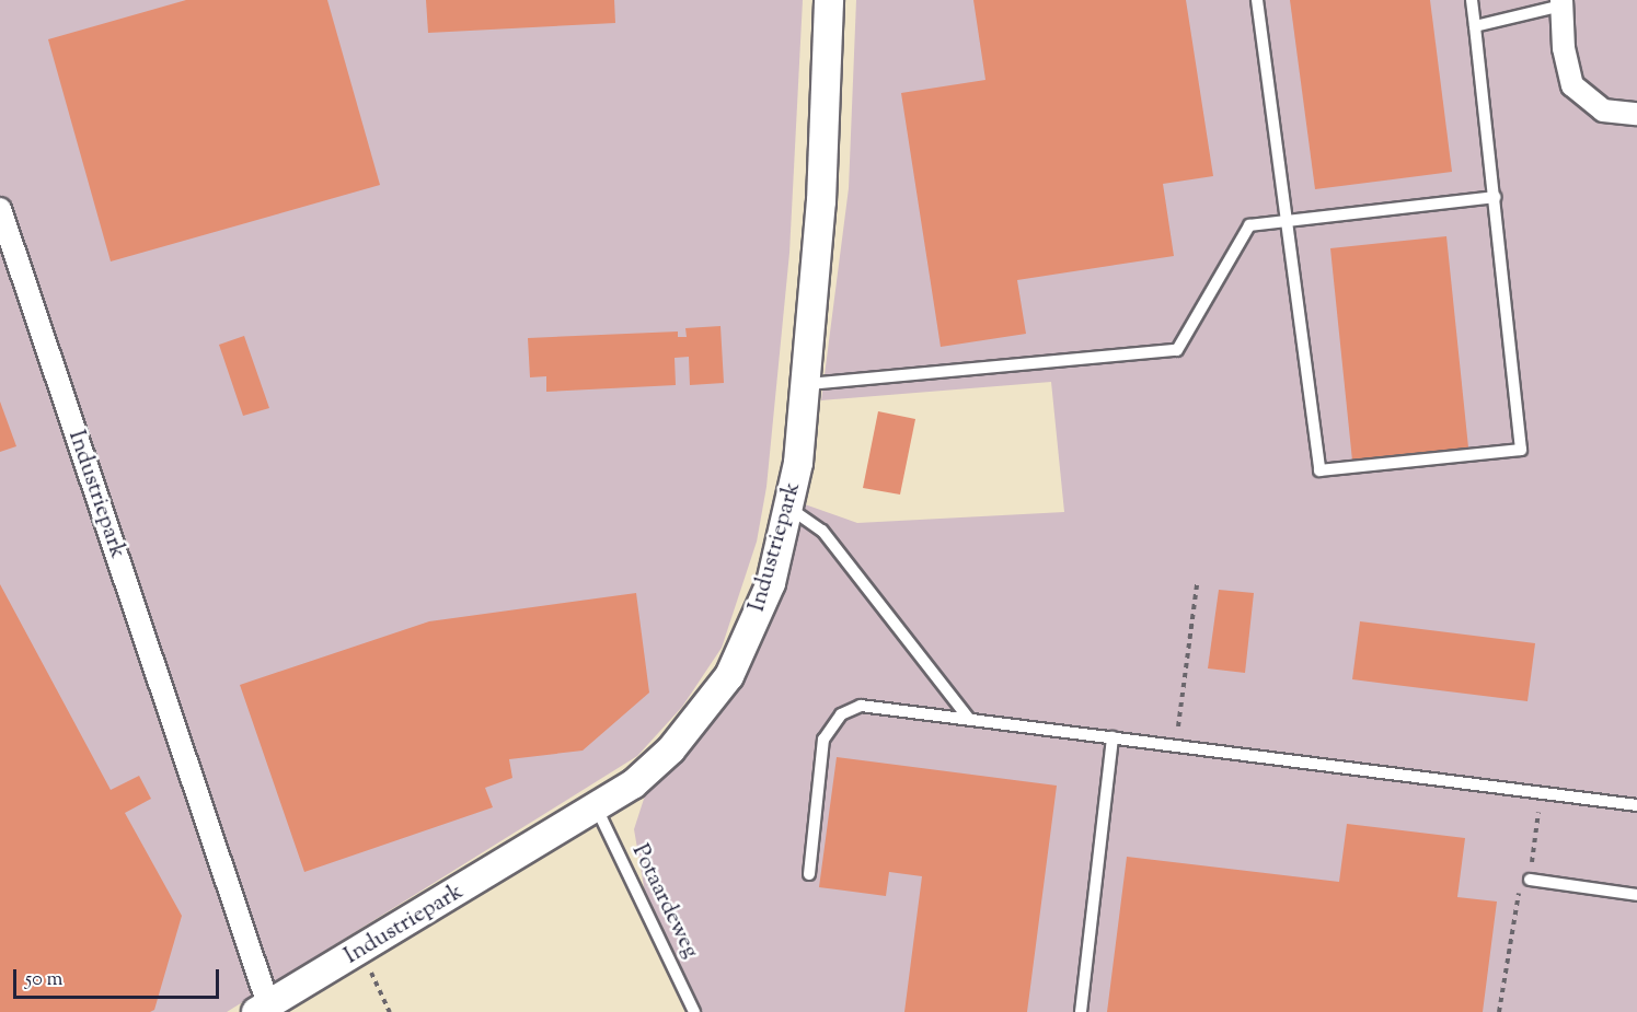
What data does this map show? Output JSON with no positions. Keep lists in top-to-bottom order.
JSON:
{
  "streets": {
    "street": ["Industriepark"],
    "lane": ["Potaardeweg"]
  },
  "crossings": [
    ["Industriepark", "Potaardeweg"]
  ],
  "scale_bar": "50 m"
}
